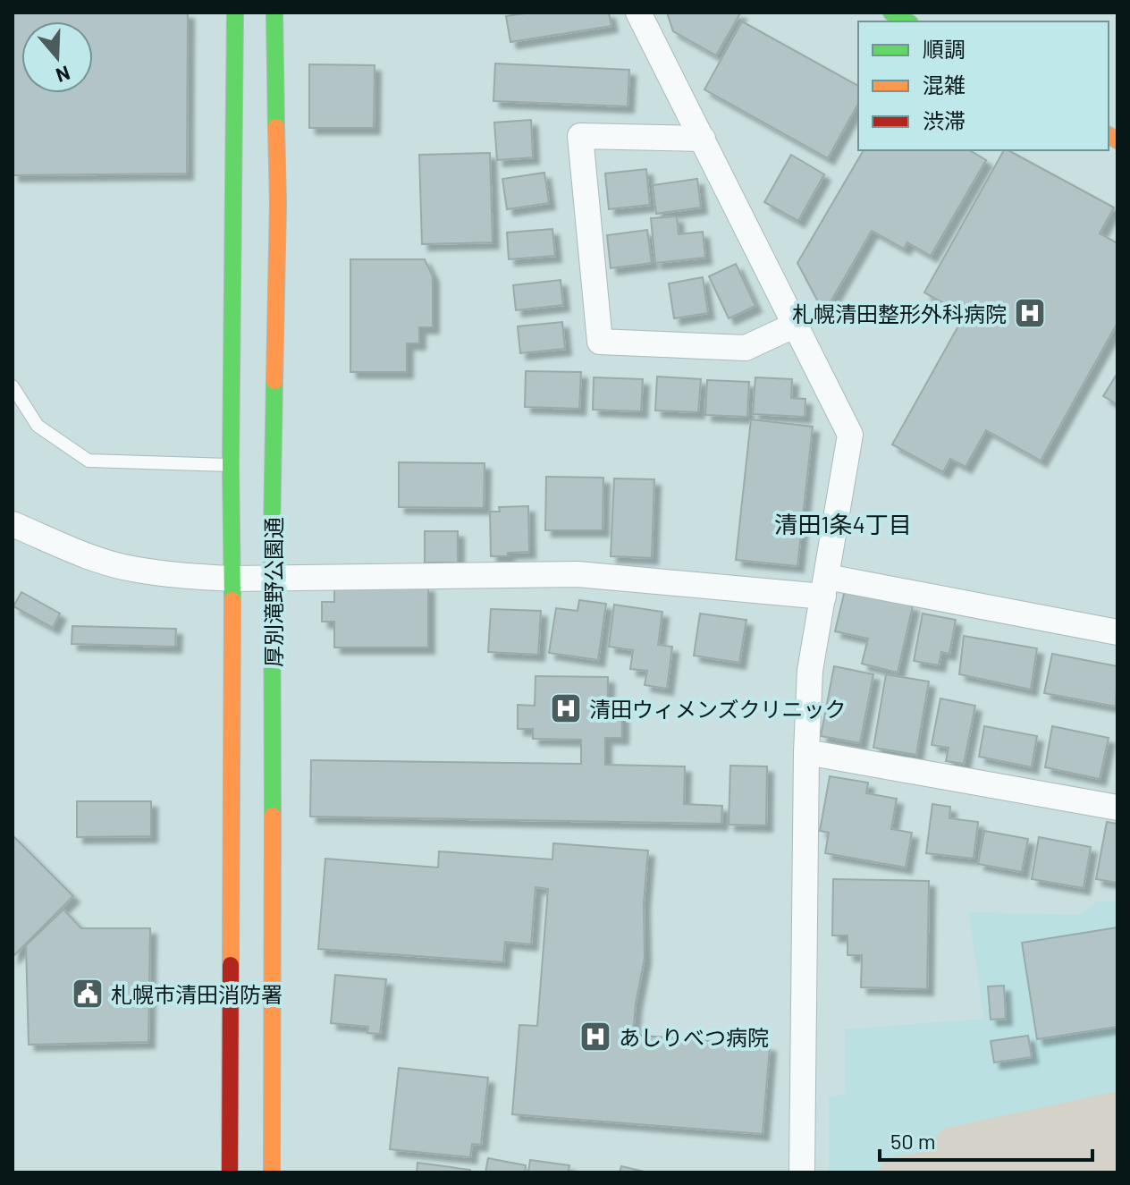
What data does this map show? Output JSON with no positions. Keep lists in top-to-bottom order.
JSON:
{
  "streets": {
    "main road": ["厚別滝野公園通"]
  },
  "districts": ["清田1条4丁目"],
  "places": {
    "hospital": ["札幌清田整形外科病院", "清田ウィメンズクリニック", "あしりべつ病院"],
    "public building": ["札幌市清田消防署"]
  },
  "legend": ["順調", "混雑", "渋滞"],
  "scale_bar": "50 m",
  "north": "bottom"
}
